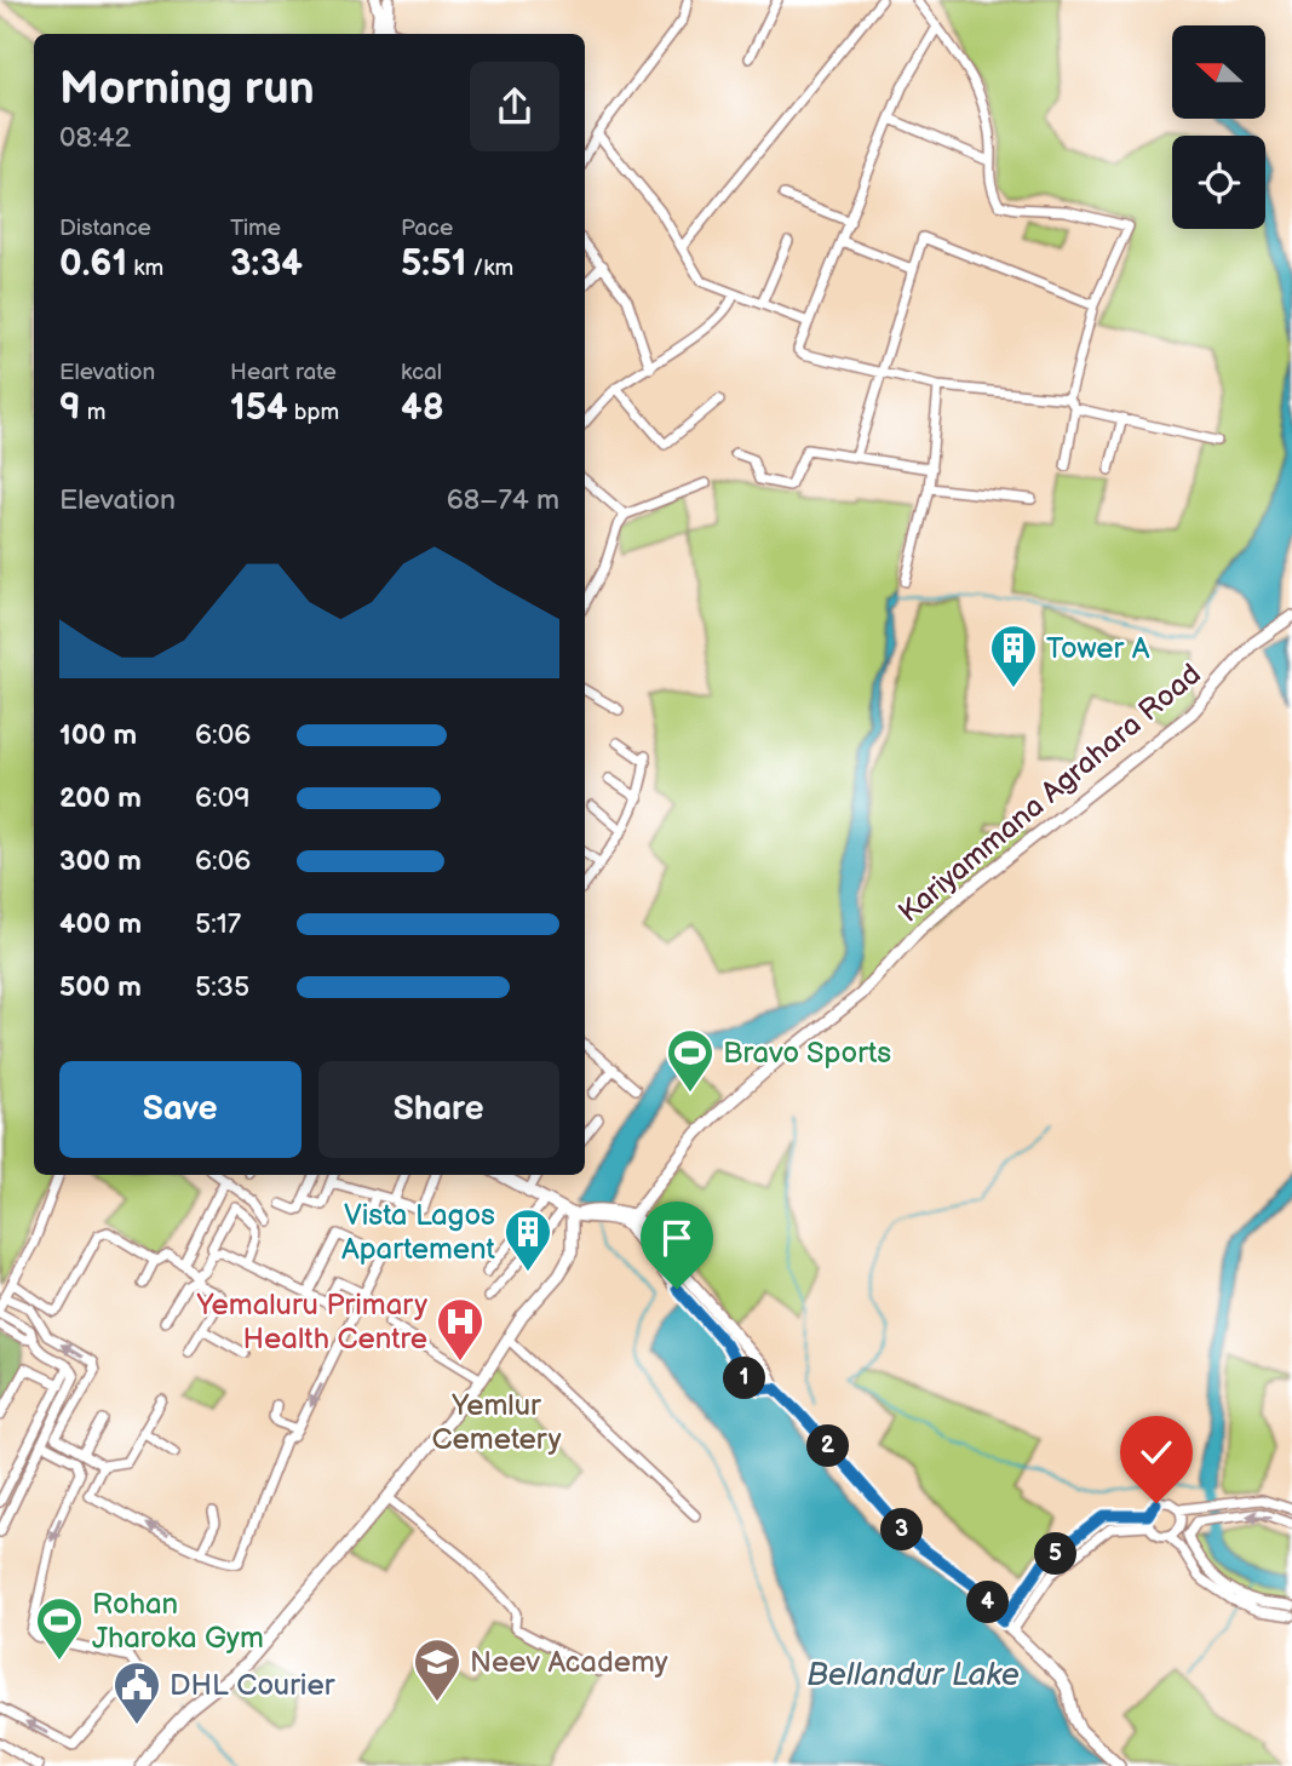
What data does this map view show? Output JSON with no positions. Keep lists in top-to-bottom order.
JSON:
{
  "streets": {
    "street": ["Kariyammana Agrahara Road"]
  },
  "water": ["Bellandur Lake"],
  "parks": ["Yemlur Cemetery"],
  "places": {
    "building": ["Tower A", "Vista Lagos Apartement"],
    "sports": ["Bravo Sports", "Rohan Jharoka Gym"],
    "hospital": ["Yemaluru Primary Health Centre"],
    "school or university": ["Neev Academy"],
    "public building": ["DHL Courier"]
  },
  "north": "left",
  "page": {
    "heading": ["Morning run", "08:42"],
    "stats": [
      ["Distance", "0.61 km"],
      ["Time", "3:34"],
      ["Pace", "5:51 /km"],
      ["Elevation", "9 m"],
      ["Heart rate", "154 bpm"],
      ["kcal", "48"]
    ],
    "chart": ["Elevation", "68–74 m"],
    "list": [
      {
        "name": "100 m",
        "note": "6:06"
      },
      {
        "name": "200 m",
        "note": "6:09"
      },
      {
        "name": "300 m",
        "note": "6:06"
      },
      {
        "name": "400 m",
        "note": "5:17"
      },
      {
        "name": "500 m",
        "note": "5:35"
      }
    ],
    "buttons": ["Save", "Share"],
    "pins": [
      "1",
      "2",
      "3",
      "5",
      "4"
    ]
  }
}
